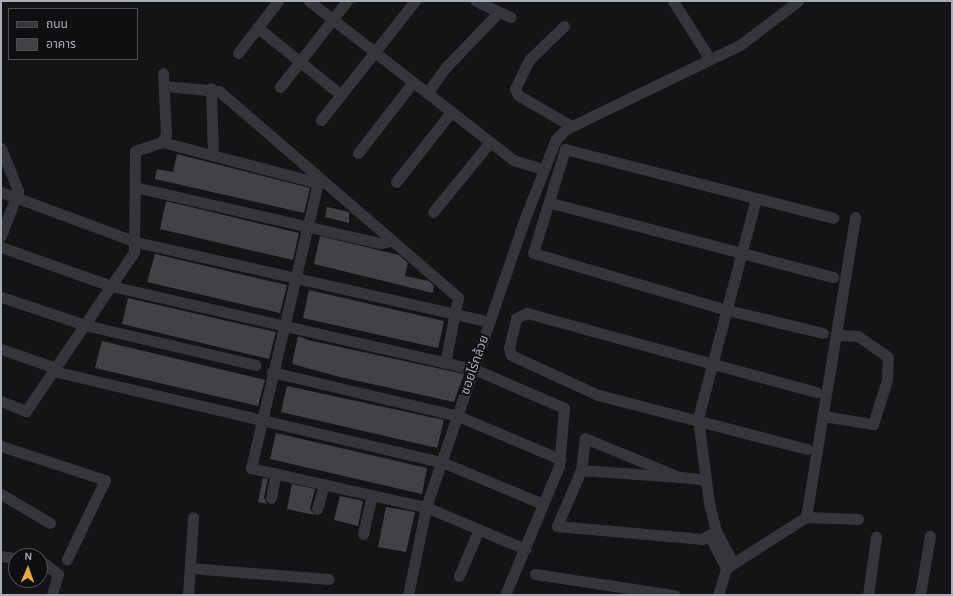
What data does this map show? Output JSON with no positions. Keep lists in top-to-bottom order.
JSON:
{
  "streets": {
    "street": ["ซอยไร่กล้วย"]
  },
  "legend": ["ถนน", "อาคาร"],
  "north": "top"
}
